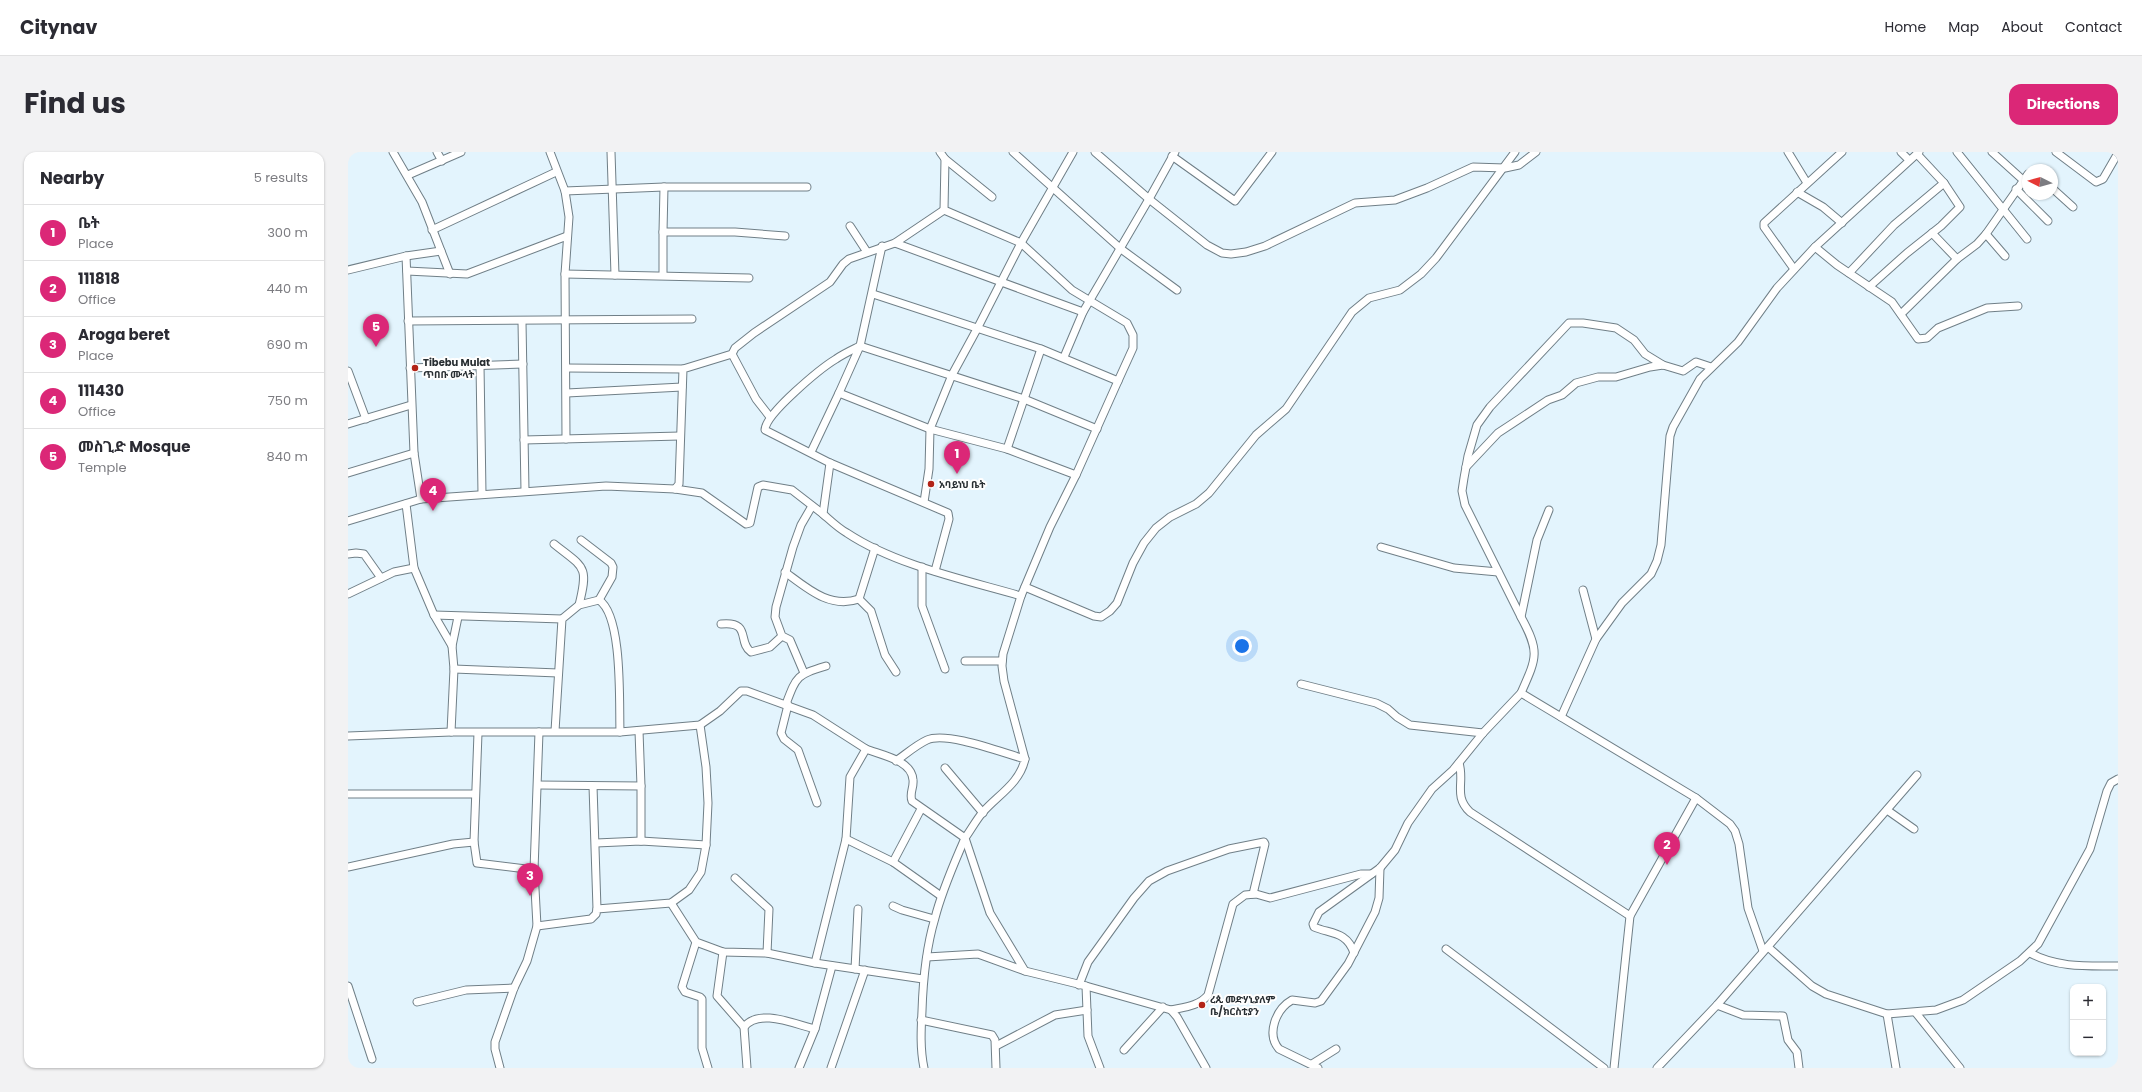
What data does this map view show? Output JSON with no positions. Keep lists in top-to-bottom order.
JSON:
{
  "places": ["Tibebu Mulat ጥበቡ ሙላት", "አባይነህ ቤት", "ረጲ መድሃኒያለም ቤ/ክርስቲያን"],
  "north": "left",
  "page": {
    "header": "Citynav",
    "nav": [
      "Home",
      "Map",
      "About",
      "Contact"
    ],
    "title": "Find us",
    "buttons": "Directions",
    "heading": ["Nearby", "5 results"],
    "list": [
      {
        "mark": "1",
        "name": "ቤት",
        "note": "Place",
        "value": "300 m"
      },
      {
        "mark": "2",
        "name": "111818",
        "note": "Office",
        "value": "440 m"
      },
      {
        "mark": "3",
        "name": "Aroga beret",
        "note": "Place",
        "value": "690 m"
      },
      {
        "mark": "4",
        "name": "111430",
        "note": "Office",
        "value": "750 m"
      },
      {
        "mark": "5",
        "name": "መስጊድ Mosque",
        "note": "Temple",
        "value": "840 m"
      }
    ],
    "pins": [
      "5",
      "1",
      "4",
      "2",
      "3"
    ],
    "map_buttons": ["+", "−"]
  }
}
